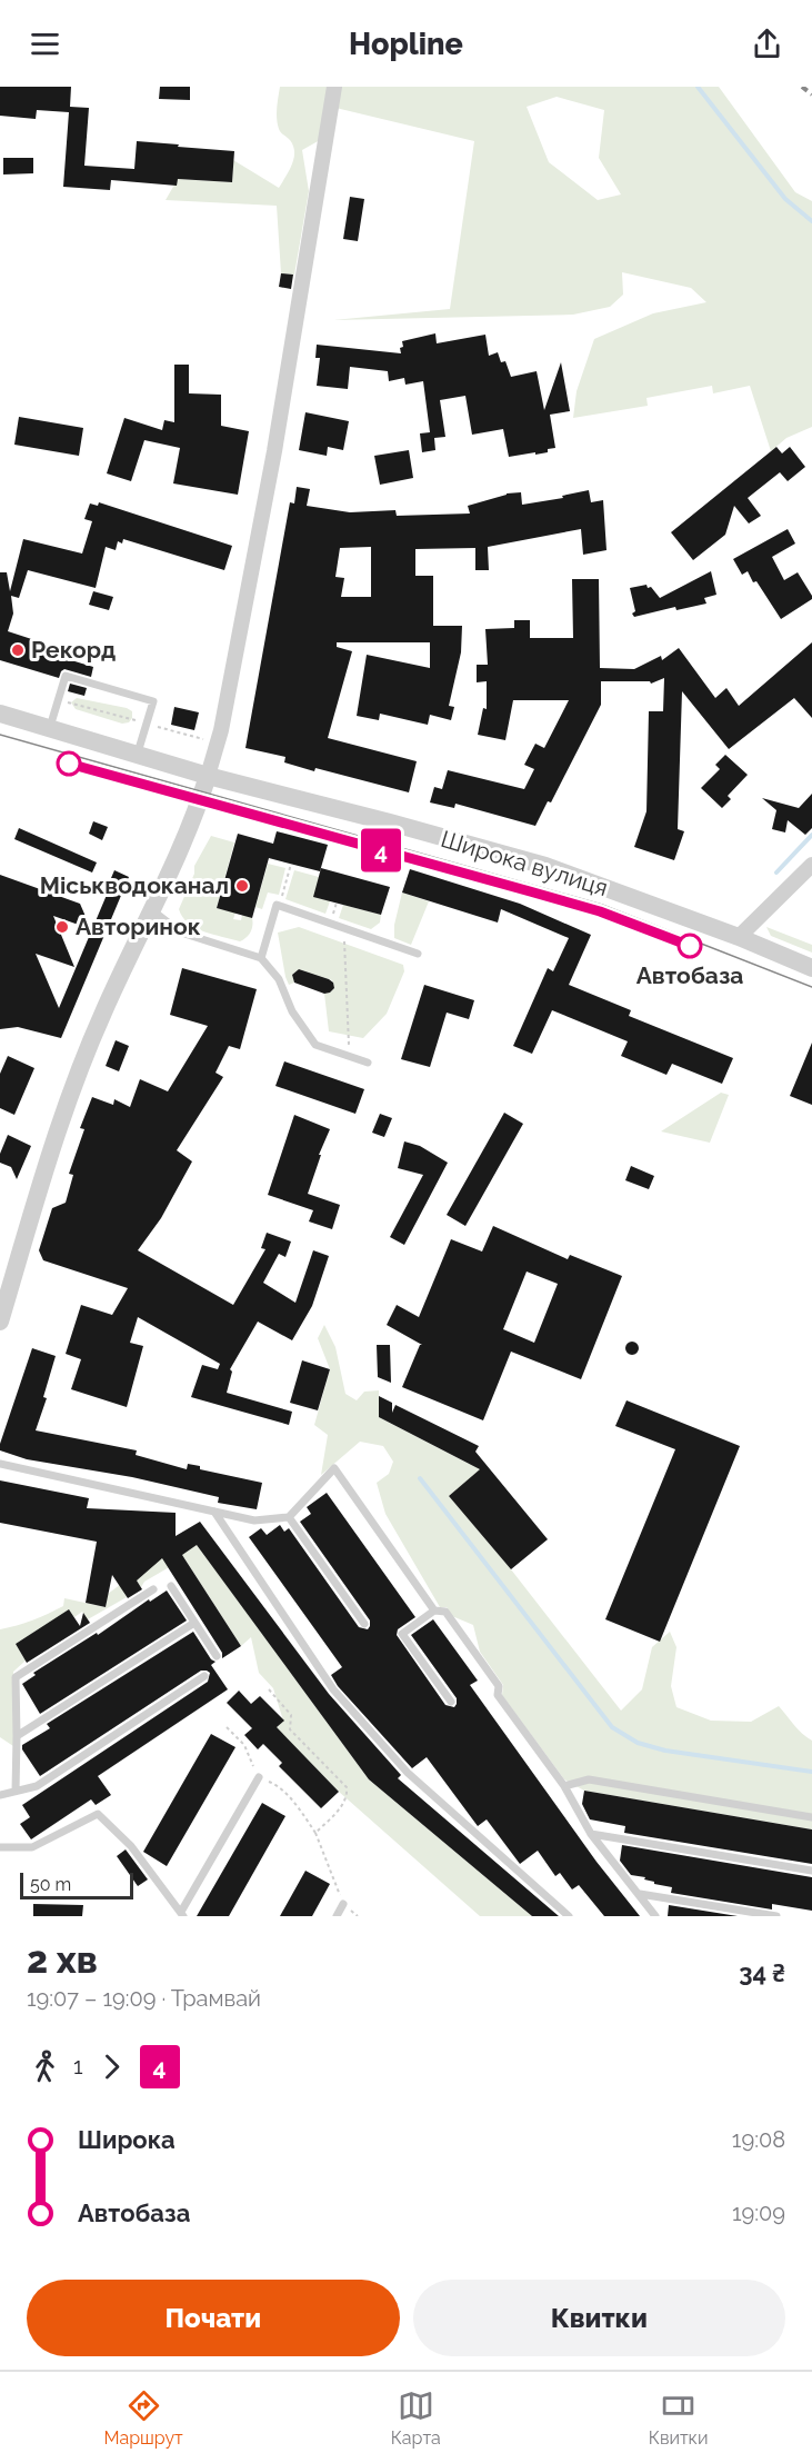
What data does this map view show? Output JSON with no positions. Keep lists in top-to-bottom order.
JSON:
{
  "streets": {
    "street": ["Широка вулиця"]
  },
  "places": [
    "Рекорд",
    "Міськводоканал",
    "Авторинок",
    "Автобаза"
  ],
  "lines": ["tram line 4"],
  "scale_bar": "50 m",
  "page": {
    "header": "Hopline",
    "on_map": "4",
    "scale": "50 m",
    "heading": ["2 хв", "19:07 – 19:09 · Трамвай", "34 ₴"],
    "legs": ["1", "4"],
    "list": [
      {
        "name": "Широка",
        "value": "19:08"
      },
      {
        "name": "Автобаза",
        "value": "19:09"
      }
    ],
    "buttons": ["Почати", "Квитки"],
    "tabs": ["Маршрут", "Карта", "Квитки"]
  }
}
